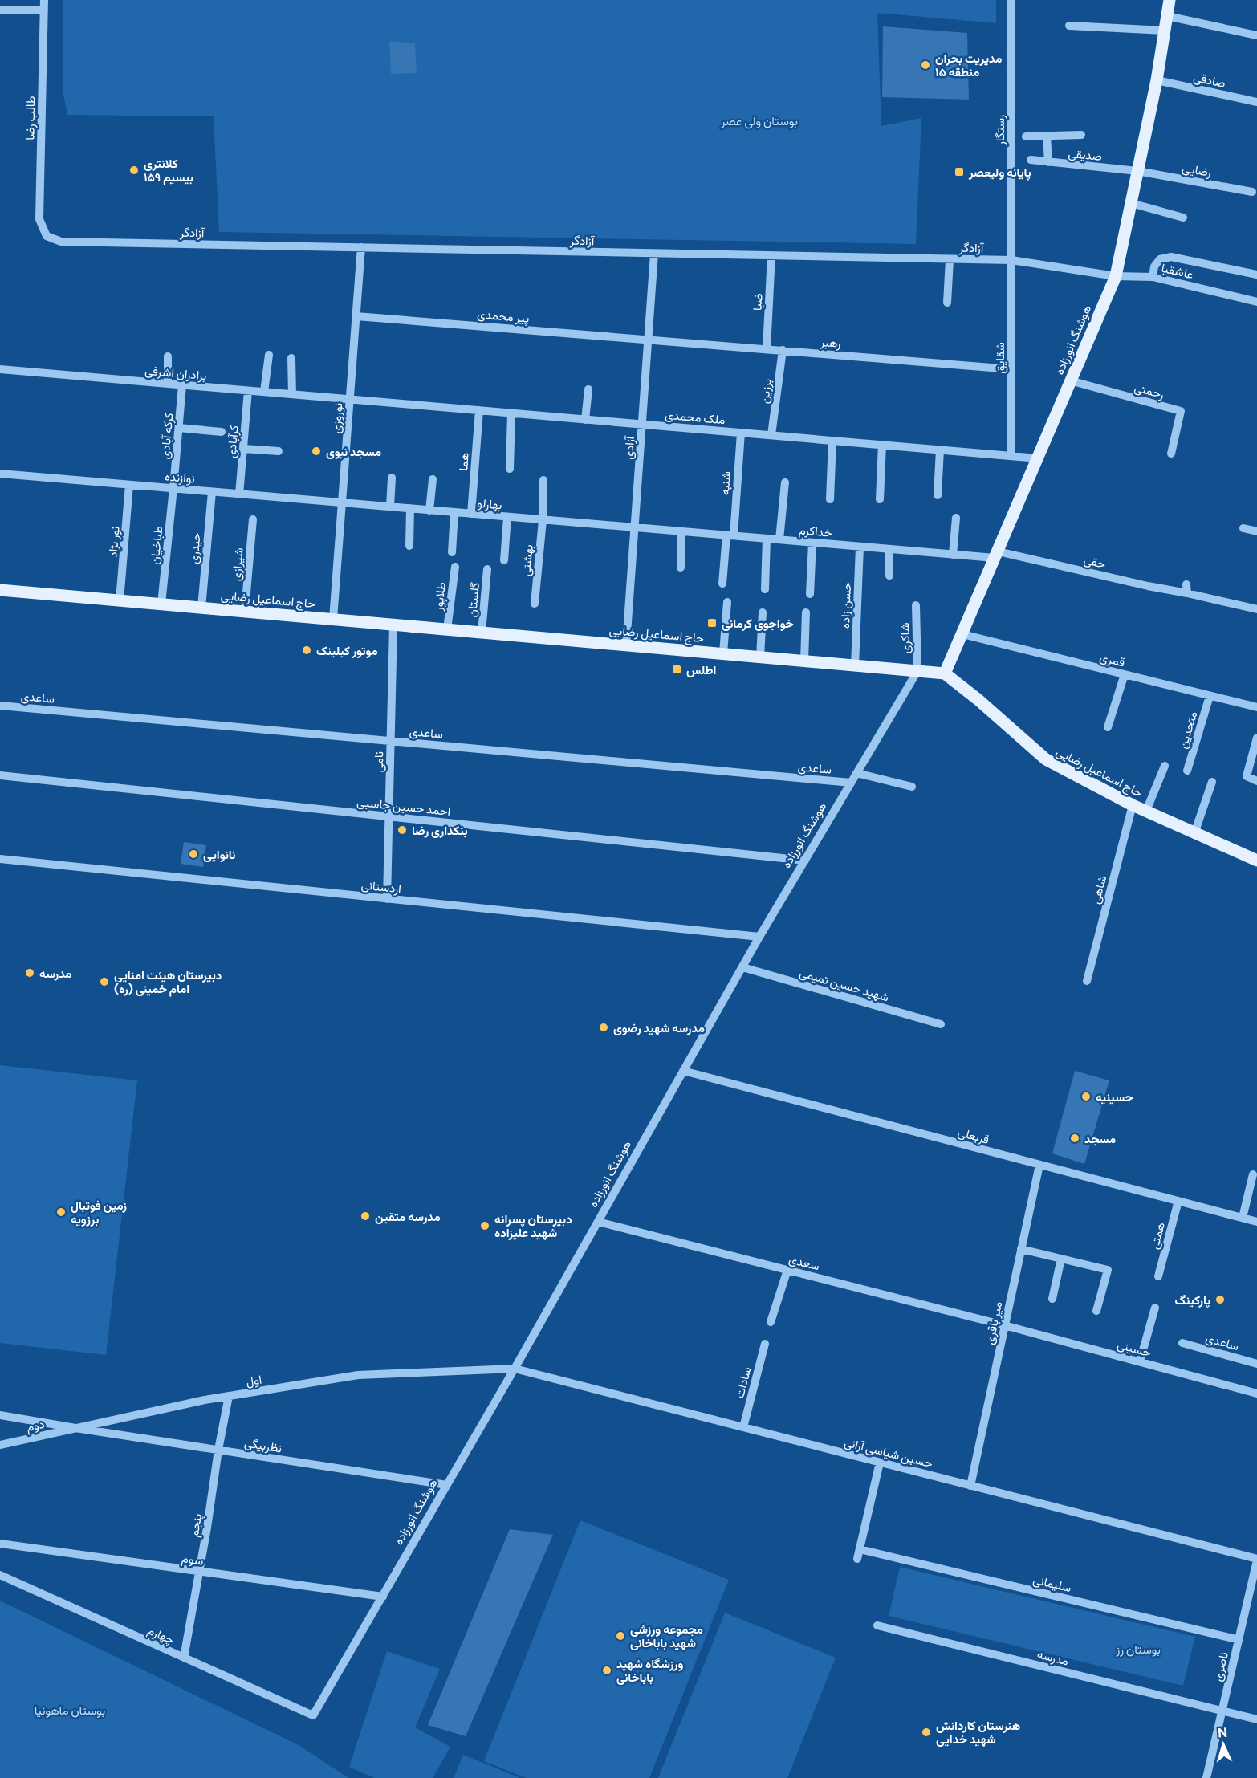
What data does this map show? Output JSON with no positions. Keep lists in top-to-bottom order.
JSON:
{
  "streets": {
    "main road": ["هوشنگ انورزاده", "حاج اسماعیل رضایی"],
    "street": [
      "صادقی",
      "طالب رضا",
      "رستگار",
      "صدیقی",
      "رضایی",
      "آزادگر",
      "عاشقیا",
      "ضیا",
      "پیر محمدی",
      "رهبر",
      "شقایق",
      "برادران اشرفی",
      "رحمتی",
      "برزین",
      "ملک محمدی",
      "نوروزی",
      "کرکه آبادی",
      "کرآبادی",
      "آزادی",
      "هما",
      "نوازنده",
      "شنبه",
      "بهارلو",
      "خداکرم",
      "نور نژاد",
      "طباخیان",
      "حیدری",
      "بهشتی",
      "حقی",
      "شیرازی",
      "طلاپور",
      "گلستان",
      "حسن زاده",
      "شاکری",
      "قمری",
      "ساعدی",
      "متحدین",
      "نامی",
      "احمد حسین جاسبی",
      "اردستانی",
      "شاهی",
      "شهید حسین تمیمی",
      "قربعلی",
      "همتی",
      "سعدی",
      "میر باقری",
      "حسینی",
      "اول",
      "سادات",
      "دوم",
      "نظربیگی",
      "حسین شیاسی آرانی",
      "پنجم",
      "سوم",
      "سلیمانی",
      "چهارم",
      "مدرسه",
      "ناصری"
    ]
  },
  "crossings": [
    ["صادقی", "هوشنگ انورزاده"],
    ["طالب رضا", "آزادگر"],
    ["رستگار", "آزادگر"],
    ["رستگار", "شقایق"],
    ["صدیقی", "رضایی"],
    ["صدیقی", "هوشنگ انورزاده"],
    ["رضایی", "هوشنگ انورزاده"],
    ["آزادگر", "عاشقیا"],
    ["آزادگر", "ضیا"],
    ["آزادگر", "هوشنگ انورزاده"],
    ["آزادگر", "شقایق"],
    ["آزادگر", "نوروزی"],
    ["آزادگر", "آزادی"],
    ["ضیا", "رهبر"],
    ["پیر محمدی", "رهبر"],
    ["پیر محمدی", "نوروزی"],
    ["پیر محمدی", "آزادی"],
    ["هوشنگ انورزاده", "رحمتی"],
    ["هوشنگ انورزاده", "ملک محمدی"],
    ["هوشنگ انورزاده", "خداکرم"],
    ["هوشنگ انورزاده", "حقی"],
    ["هوشنگ انورزاده", "حاج اسماعیل رضایی"],
    ["هوشنگ انورزاده", "شاکری"],
    ["هوشنگ انورزاده", "قمری"],
    ["هوشنگ انورزاده", "ساعدی"],
    ["هوشنگ انورزاده", "احمد حسین جاسبی"],
    ["هوشنگ انورزاده", "اردستانی"],
    ["هوشنگ انورزاده", "شهید حسین تمیمی"],
    ["هوشنگ انورزاده", "قربعلی"],
    ["هوشنگ انورزاده", "سعدی"],
    ["هوشنگ انورزاده", "اول"],
    ["هوشنگ انورزاده", "نظربیگی"],
    ["هوشنگ انورزاده", "حسین شیاسی آرانی"],
    ["هوشنگ انورزاده", "سوم"],
    ["هوشنگ انورزاده", "چهارم"],
    ["رهبر", "شقایق"],
    ["رهبر", "برزین"],
    ["رهبر", "آزادی"],
    ["شقایق", "ملک محمدی"],
    ["برادران اشرفی", "ملک محمدی"],
    ["برادران اشرفی", "نوروزی"],
    ["برادران اشرفی", "کرکه آبادی"],
    ["برادران اشرفی", "کرآبادی"],
    ["برزین", "ملک محمدی"],
    ["ملک محمدی", "نوروزی"],
    ["ملک محمدی", "آزادی"],
    ["ملک محمدی", "هما"],
    ["ملک محمدی", "شنبه"],
    ["نوروزی", "نوازنده"],
    ["نوروزی", "بهارلو"],
    ["نوروزی", "حاج اسماعیل رضایی"],
    ["کرکه آبادی", "نوازنده"],
    ["کرکه آبادی", "طباخیان"],
    ["کرآبادی", "نوازنده"],
    ["آزادی", "بهارلو"],
    ["آزادی", "خداکرم"],
    ["آزادی", "حاج اسماعیل رضایی"],
    ["هما", "بهارلو"],
    ["نوازنده", "بهارلو"],
    ["نوازنده", "نور نژاد"],
    ["نوازنده", "طباخیان"],
    ["نوازنده", "حیدری"],
    ["شنبه", "خداکرم"],
    ["بهارلو", "خداکرم"],
    ["بهارلو", "بهشتی"],
    ["خداکرم", "حقی"],
    ["خداکرم", "حسن زاده"],
    ["نور نژاد", "حاج اسماعیل رضایی"],
    ["طباخیان", "حاج اسماعیل رضایی"],
    ["حیدری", "حاج اسماعیل رضایی"],
    ["شیرازی", "حاج اسماعیل رضایی"],
    ["طلاپور", "حاج اسماعیل رضایی"],
    ["حاج اسماعیل رضایی", "گلستان"],
    ["حاج اسماعیل رضایی", "حسن زاده"],
    ["حاج اسماعیل رضایی", "شاکری"],
    ["حاج اسماعیل رضایی", "نامی"],
    ["حاج اسماعیل رضایی", "شاهی"],
    ["قمری", "متحدین"],
    ["ساعدی", "نامی"],
    ["نامی", "احمد حسین جاسبی"],
    ["نامی", "اردستانی"],
    ["قربعلی", "همتی"],
    ["قربعلی", "میر باقری"],
    ["سعدی", "میر باقری"],
    ["سعدی", "حسینی"],
    ["میر باقری", "حسینی"],
    ["میر باقری", "حسین شیاسی آرانی"],
    ["اول", "دوم"],
    ["اول", "نظربیگی"],
    ["اول", "حسین شیاسی آرانی"],
    ["اول", "پنجم"],
    ["سادات", "حسین شیاسی آرانی"],
    ["دوم", "نظربیگی"],
    ["نظربیگی", "پنجم"],
    ["حسین شیاسی آرانی", "ناصری"],
    ["پنجم", "سوم"],
    ["پنجم", "چهارم"],
    ["سلیمانی", "ناصری"],
    ["مدرسه", "ناصری"]
  ],
  "parks": ["بوستان ولی عصر", "بوستان رز", "بوستان ماهونیا"],
  "places": {
    "other": [
      "مدیریت بحران منطقه ۱۵",
      "کلانتری ۱۵۹ بیسیم",
      "مسجد نبوی",
      "موتور کیلینک",
      "بنکداری رضا",
      "نانوایی",
      "مدرسه",
      "دبیرستان هیئت امنایی امام خمینی (ره)",
      "مدرسه شهید رضوی",
      "حسینیه",
      "مسجد",
      "زمین فوتبال برزویه",
      "مدرسه متقین",
      "دبیرستان پسرانه شهید علیزاده",
      "پارکینگ",
      "مجموعه ورزشی شهید باباخانی",
      "ورزشگاه شهید باباخانی",
      "هنرستان کاردانش شهید خدایی"
    ],
    "transit": ["پایانه ولیعصر", "خواجوی کرمانی", "اطلس"]
  },
  "north": "top"
}
